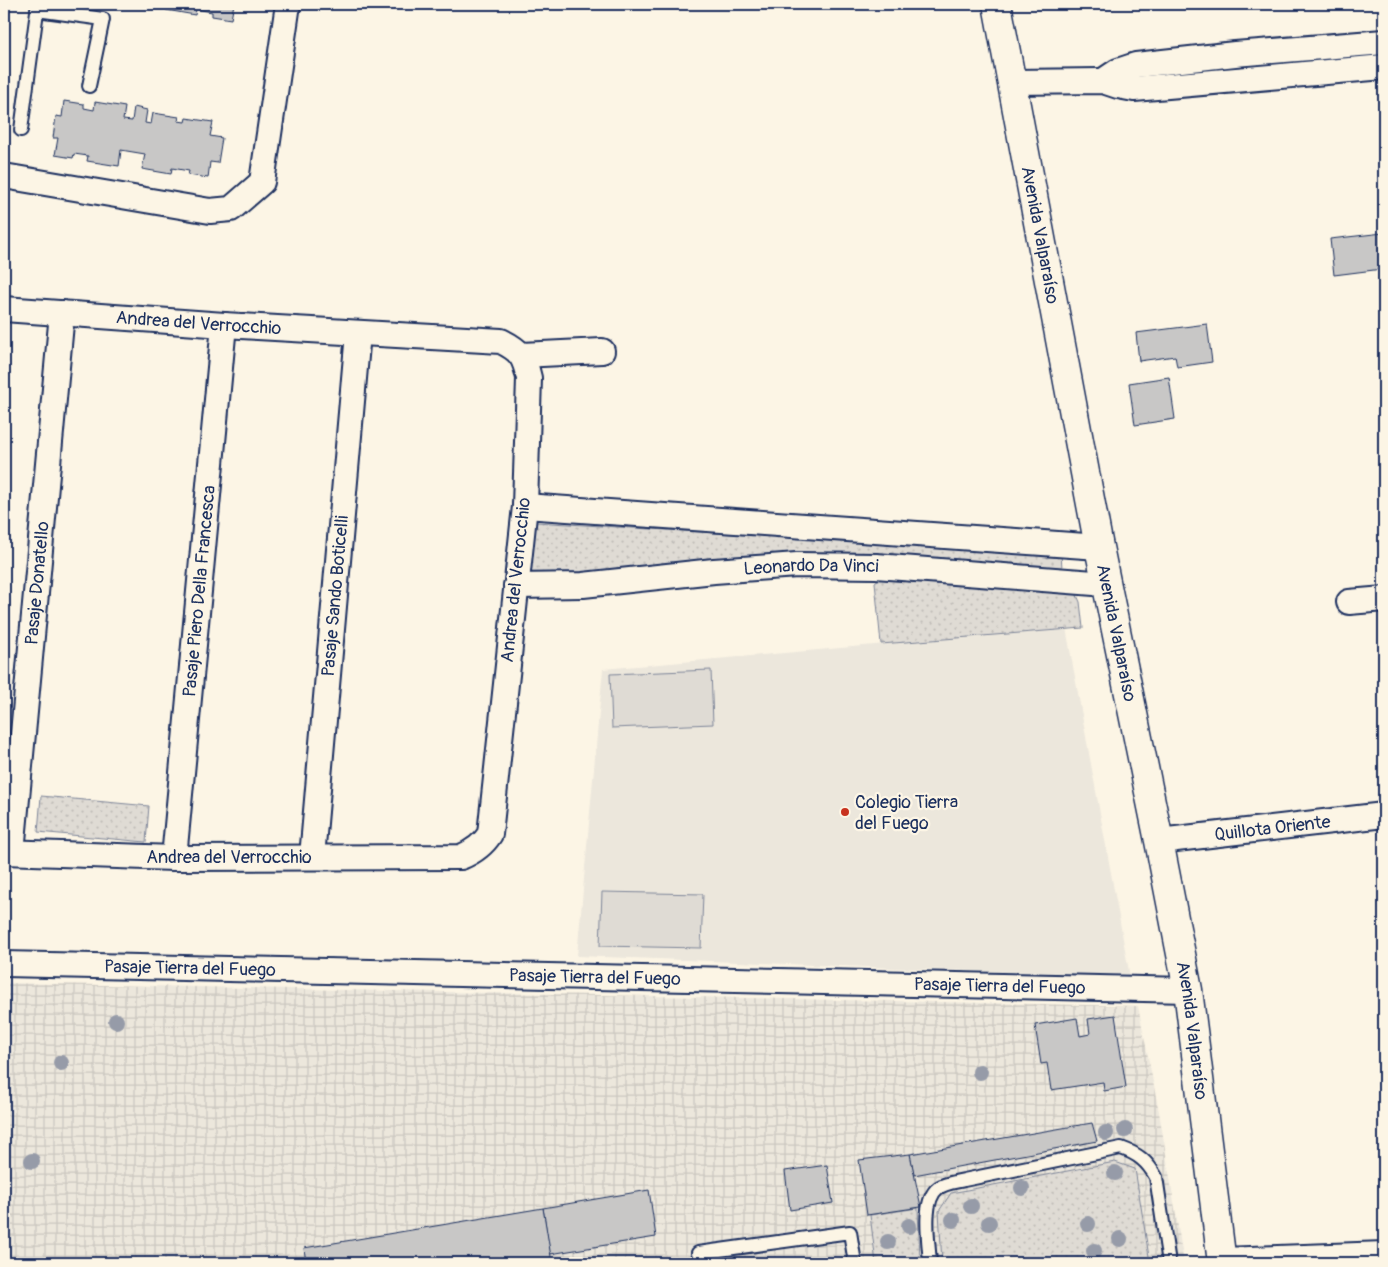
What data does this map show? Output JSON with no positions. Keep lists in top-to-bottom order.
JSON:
{
  "streets": {
    "main road": ["Avenida Valparaíso"],
    "street": [
      "Andrea del Verrocchio",
      "Leonardo Da Vinci",
      "Pasaje Donatello",
      "Pasaje Piero Della Francesca",
      "Pasaje Sando Boticelli",
      "Quillota Oriente",
      "Pasaje Tierra del Fuego"
    ]
  },
  "crossings": [
    ["Avenida Valparaíso", "Leonardo Da Vinci"],
    ["Avenida Valparaíso", "Quillota Oriente"],
    ["Avenida Valparaíso", "Pasaje Tierra del Fuego"],
    ["Andrea del Verrocchio", "Leonardo Da Vinci"],
    ["Andrea del Verrocchio", "Pasaje Donatello"],
    ["Andrea del Verrocchio", "Pasaje Piero Della Francesca"],
    ["Andrea del Verrocchio", "Pasaje Sando Boticelli"]
  ],
  "places": ["Colegio Tierra del Fuego"]
}
